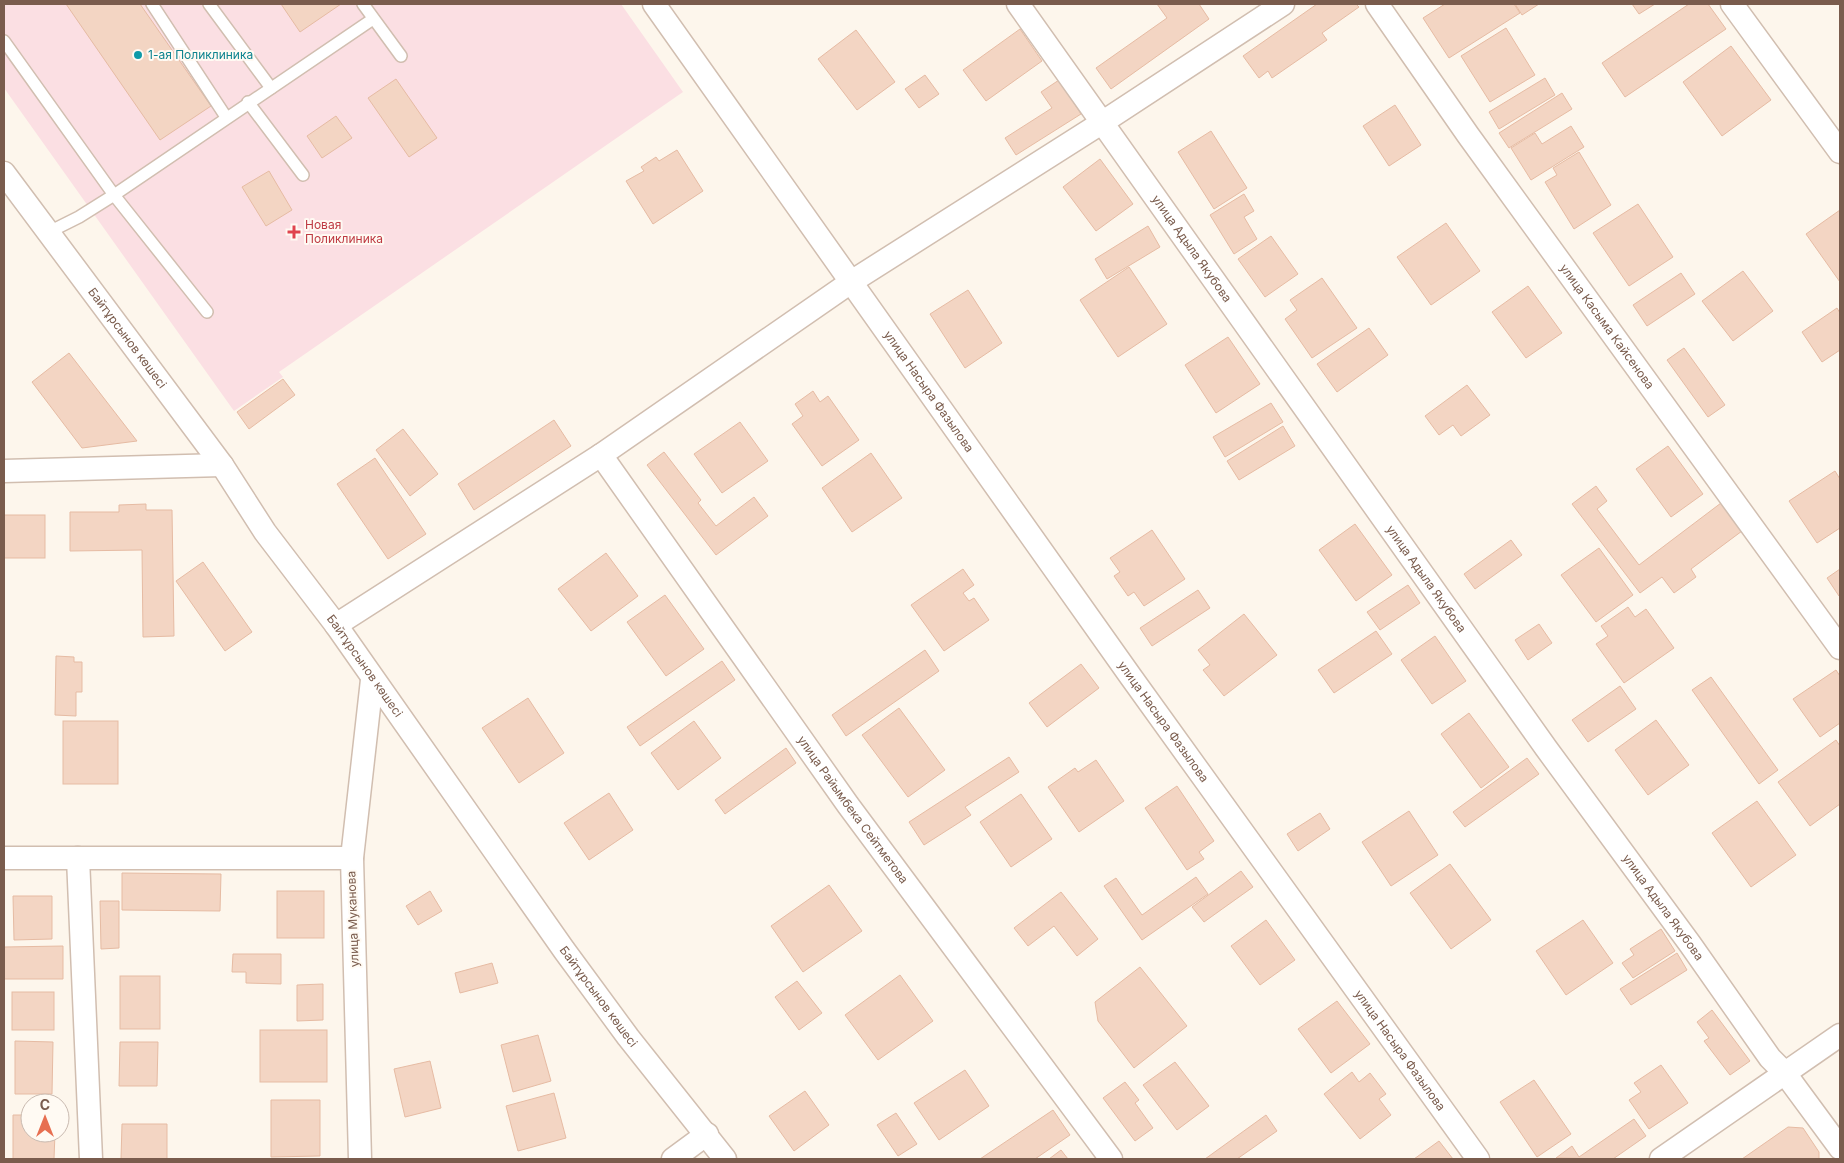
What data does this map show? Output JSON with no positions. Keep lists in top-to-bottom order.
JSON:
{
  "streets": {
    "street": [
      "улица Адыла Якубова",
      "улица Касыма Кайсенова",
      "Байтұрсынов көшесі",
      "улица Насыра Фазылова",
      "улица Райымбека Сейтметова",
      "улица Муканова"
    ]
  },
  "crossings": [
    ["Байтұрсынов көшесі", "улица Муканова"]
  ],
  "places": {
    "other": ["1-ая Поликлиника"],
    "health": ["Новая Поликлиника"]
  },
  "north": "top"
}
